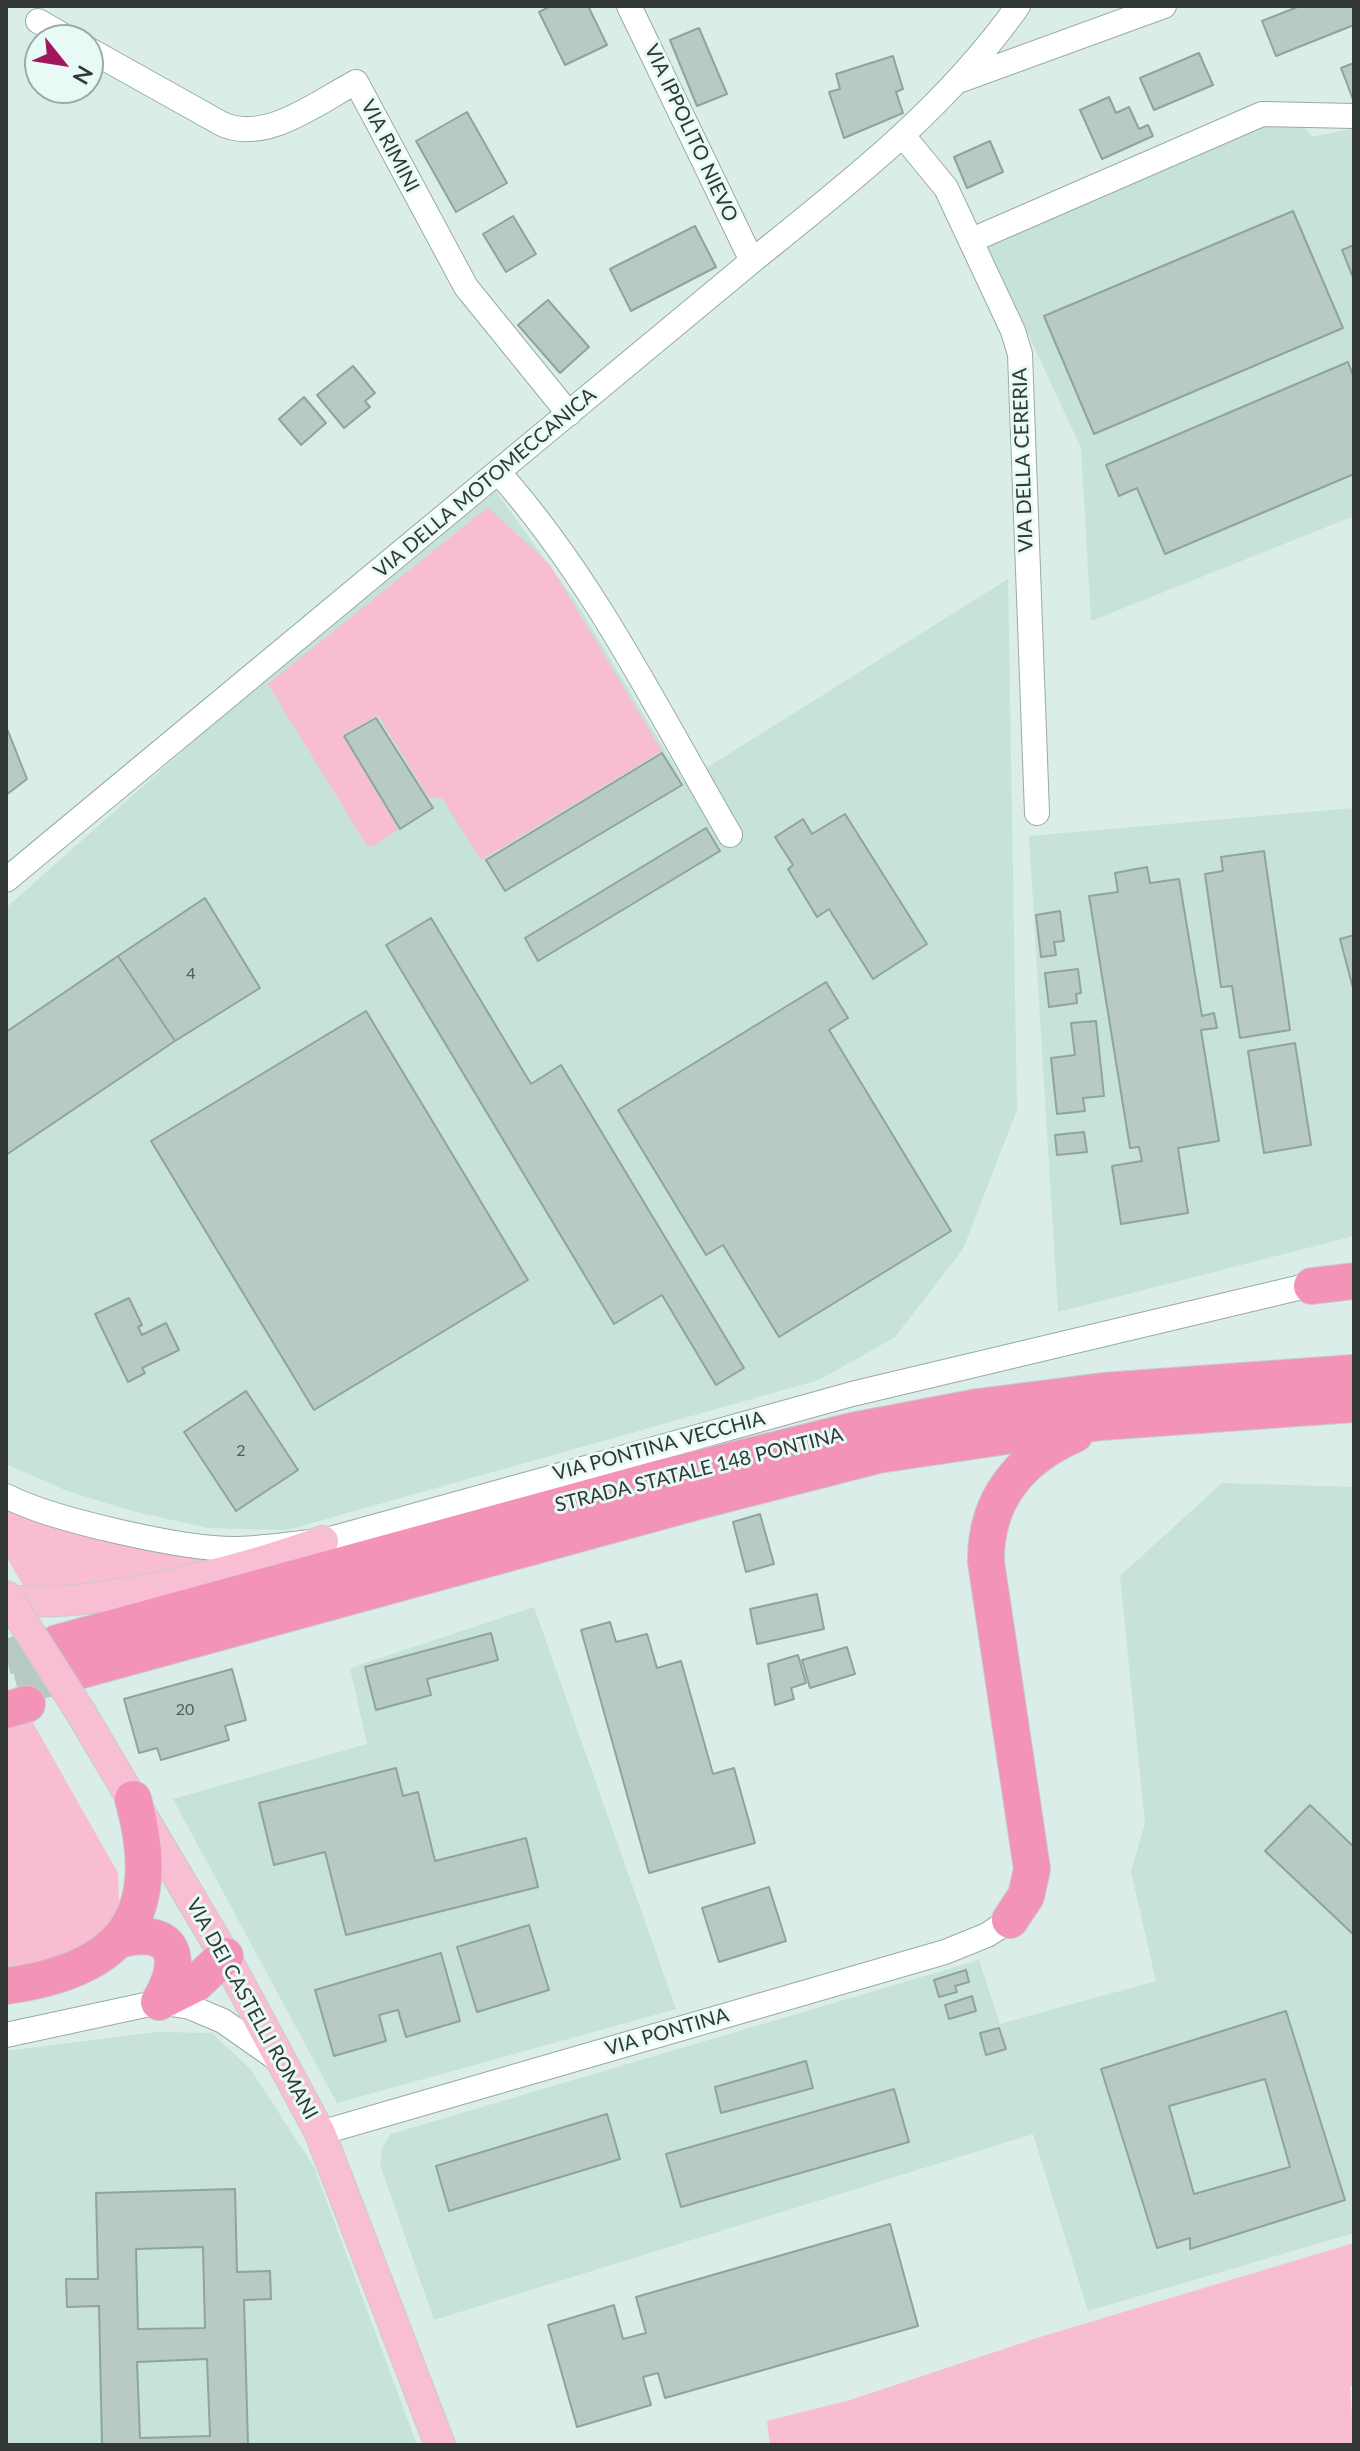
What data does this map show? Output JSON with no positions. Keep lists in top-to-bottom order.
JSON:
{
  "streets": {
    "highway": ["STRADA STATALE 148 PONTINA"],
    "main road": ["VIA DEI CASTELLI ROMANI"],
    "street": [
      "VIA IPPOLITO NIEVO",
      "VIA RIMINI",
      "VIA DELLA CERERIA",
      "VIA DELLA MOTOMECCANICA",
      "VIA PONTINA VECCHIA",
      "VIA PONTINA"
    ]
  },
  "crossings": [
    ["VIA IPPOLITO NIEVO", "VIA DELLA MOTOMECCANICA"],
    ["VIA RIMINI", "VIA DELLA MOTOMECCANICA"],
    ["VIA DELLA CERERIA", "VIA DELLA MOTOMECCANICA"],
    ["STRADA STATALE 148 PONTINA", "VIA DEI CASTELLI ROMANI"],
    ["VIA DEI CASTELLI ROMANI", "VIA PONTINA"]
  ],
  "house_numbers": ["4", "2", "20"],
  "north": "bottom right"
}
